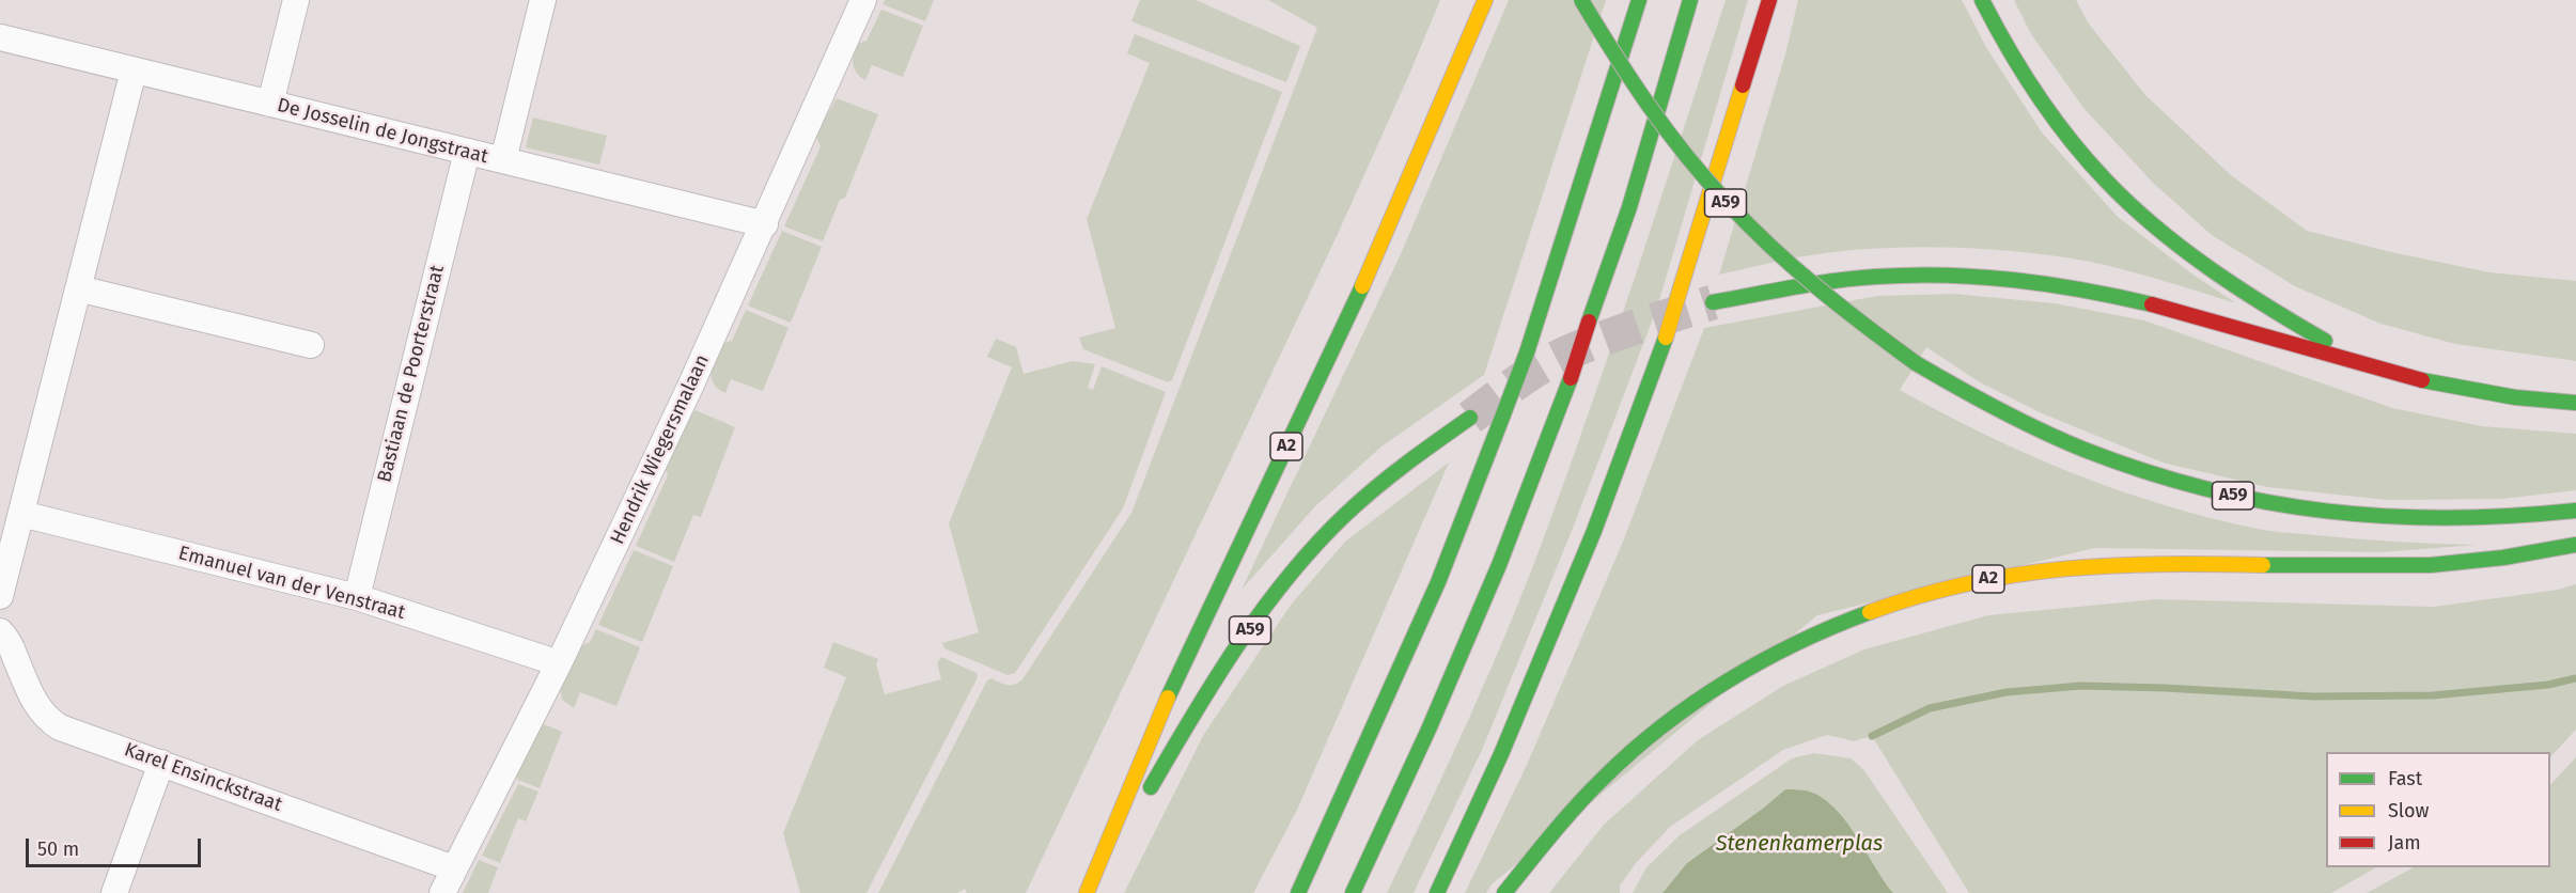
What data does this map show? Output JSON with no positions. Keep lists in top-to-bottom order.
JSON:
{
  "streets": {
    "highway": ["A59", "A2"],
    "street": [
      "De Josselin de Jongstraat",
      "Bastiaan de Poorterstraat",
      "Hendrik Wiegersmalaan",
      "Emanuel van der Venstraat",
      "Karel Ensinckstraat"
    ]
  },
  "crossings": [
    ["De Josselin de Jongstraat", "Bastiaan de Poorterstraat"],
    ["De Josselin de Jongstraat", "Hendrik Wiegersmalaan"],
    ["A59", "A2"],
    ["Bastiaan de Poorterstraat", "Emanuel van der Venstraat"],
    ["Hendrik Wiegersmalaan", "Emanuel van der Venstraat"],
    ["Hendrik Wiegersmalaan", "Karel Ensinckstraat"]
  ],
  "water": ["Stenenkamerplas"],
  "legend": ["Fast", "Slow", "Jam"],
  "scale_bar": "50 m"
}
